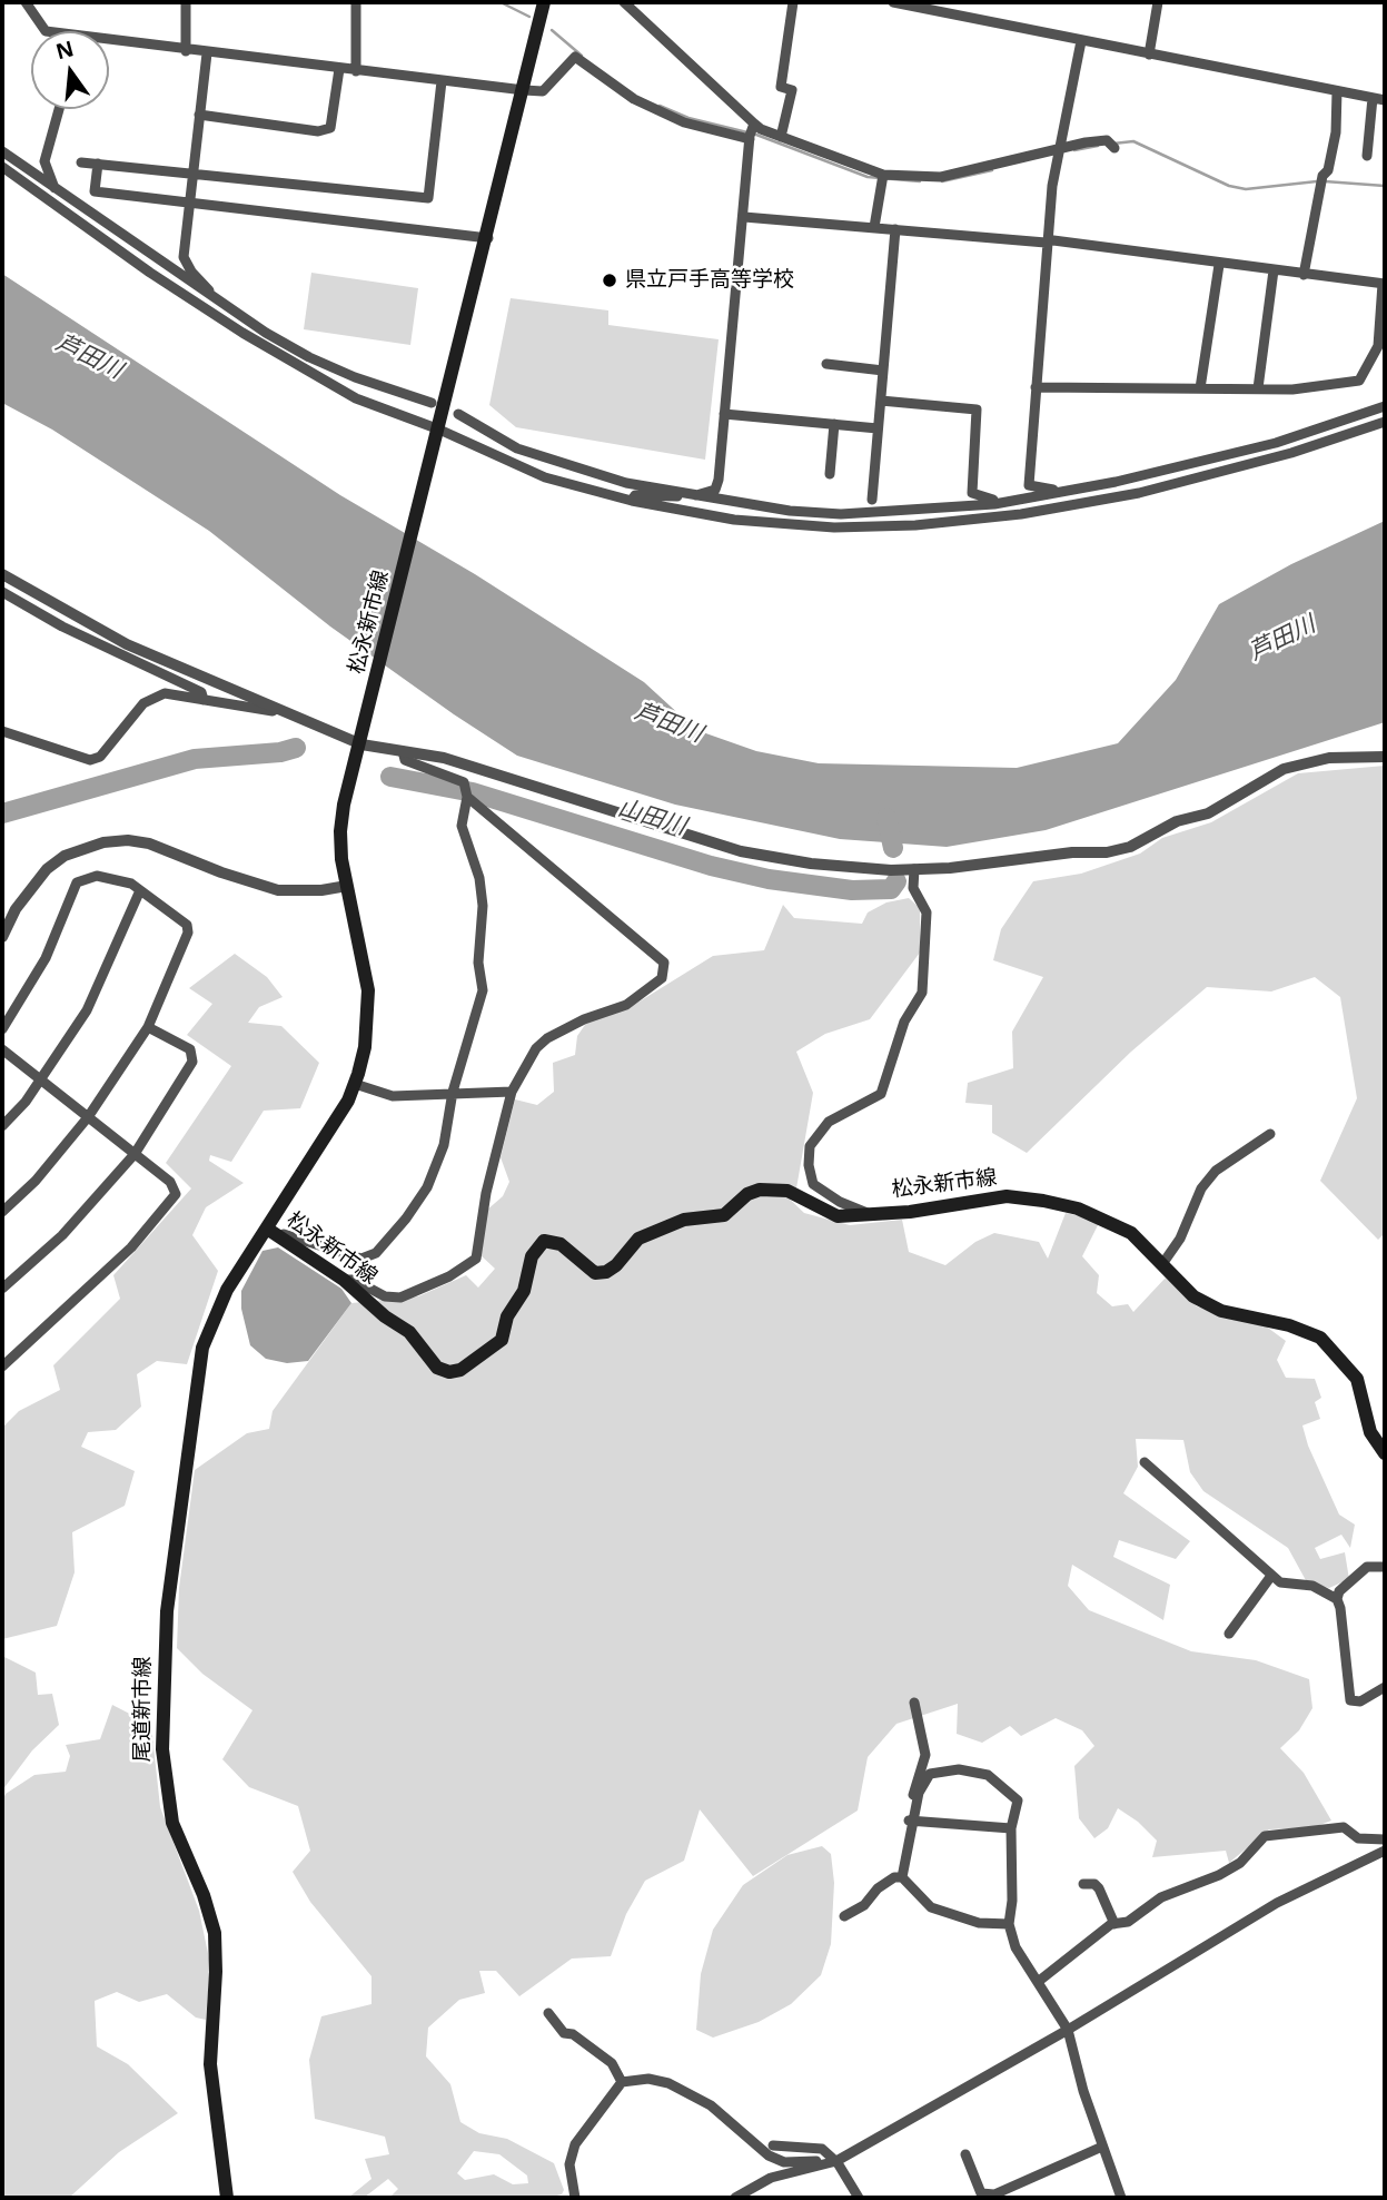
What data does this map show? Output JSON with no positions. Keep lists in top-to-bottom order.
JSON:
{
  "streets": {
    "main road": ["松永新市線", "尾道新市線"]
  },
  "crossings": [
    ["松永新市線", "尾道新市線"]
  ],
  "water": ["芦田川", "山田川"],
  "places": ["県立戸手高等学校"],
  "north": "top"
}
